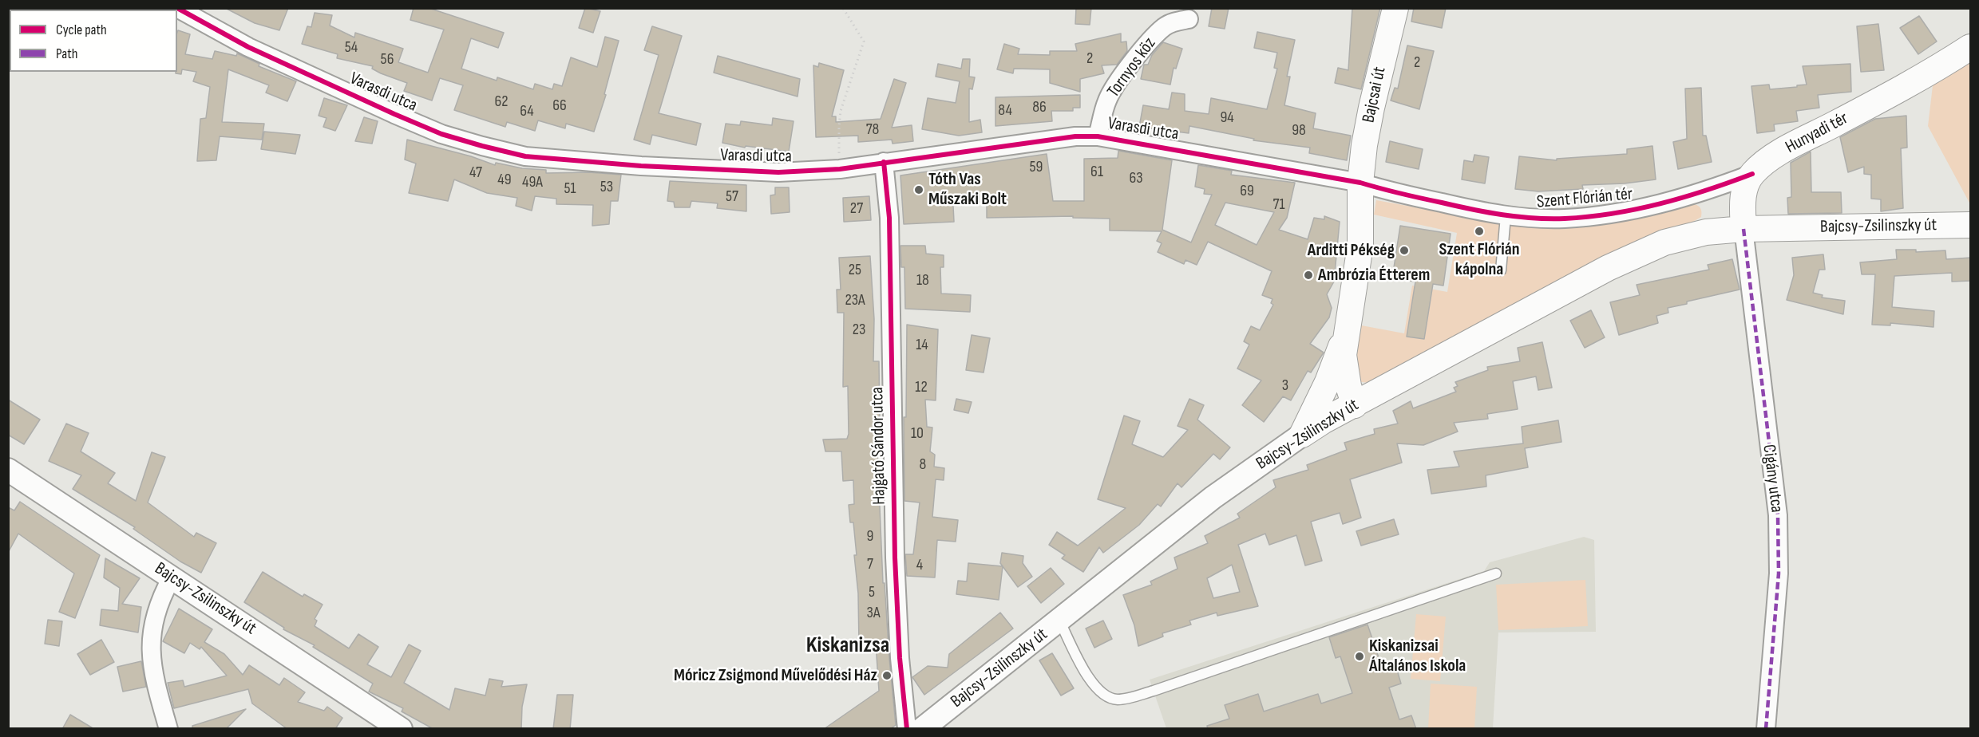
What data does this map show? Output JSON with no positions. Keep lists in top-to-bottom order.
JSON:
{
  "streets": {
    "main road": ["Bajcsai út", "Hunyadi tér", "Bajcsy-Zsilinszky út"],
    "street": [
      "Tornyos köz",
      "Varasdi utca",
      "Szent Flórián tér",
      "Hajgató Sándor utca",
      "Cigány utca"
    ]
  },
  "crossings": [
    ["Tornyos köz", "Varasdi utca"],
    ["Varasdi utca", "Bajcsai út"],
    ["Varasdi utca", "Szent Flórián tér"],
    ["Varasdi utca", "Hajgató Sándor utca"],
    ["Bajcsai út", "Szent Flórián tér"],
    ["Hunyadi tér", "Szent Flórián tér"],
    ["Bajcsy-Zsilinszky út", "Cigány utca"]
  ],
  "districts": ["Kiskanizsa"],
  "places": [
    "Tóth Vas Műszaki Bolt",
    "Szent Flórián kápolna",
    "Arditti Pékség",
    "Ambrózia Étterem",
    "Kiskanizsai Általános Iskola",
    "Móricz Zsigmond Művelődési Ház"
  ],
  "house_numbers": [
    "54",
    "2",
    "56",
    "2",
    "62",
    "66",
    "86",
    "84",
    "64",
    "94",
    "78",
    "98",
    "59",
    "61",
    "47",
    "63",
    "49",
    "49A",
    "53",
    "51",
    "69",
    "57",
    "71",
    "27",
    "25",
    "18",
    "23A",
    "23",
    "14",
    "3",
    "12",
    "10",
    "8",
    "9",
    "7",
    "4",
    "5",
    "3A"
  ],
  "legend": ["Cycle path", "Path"]
}
